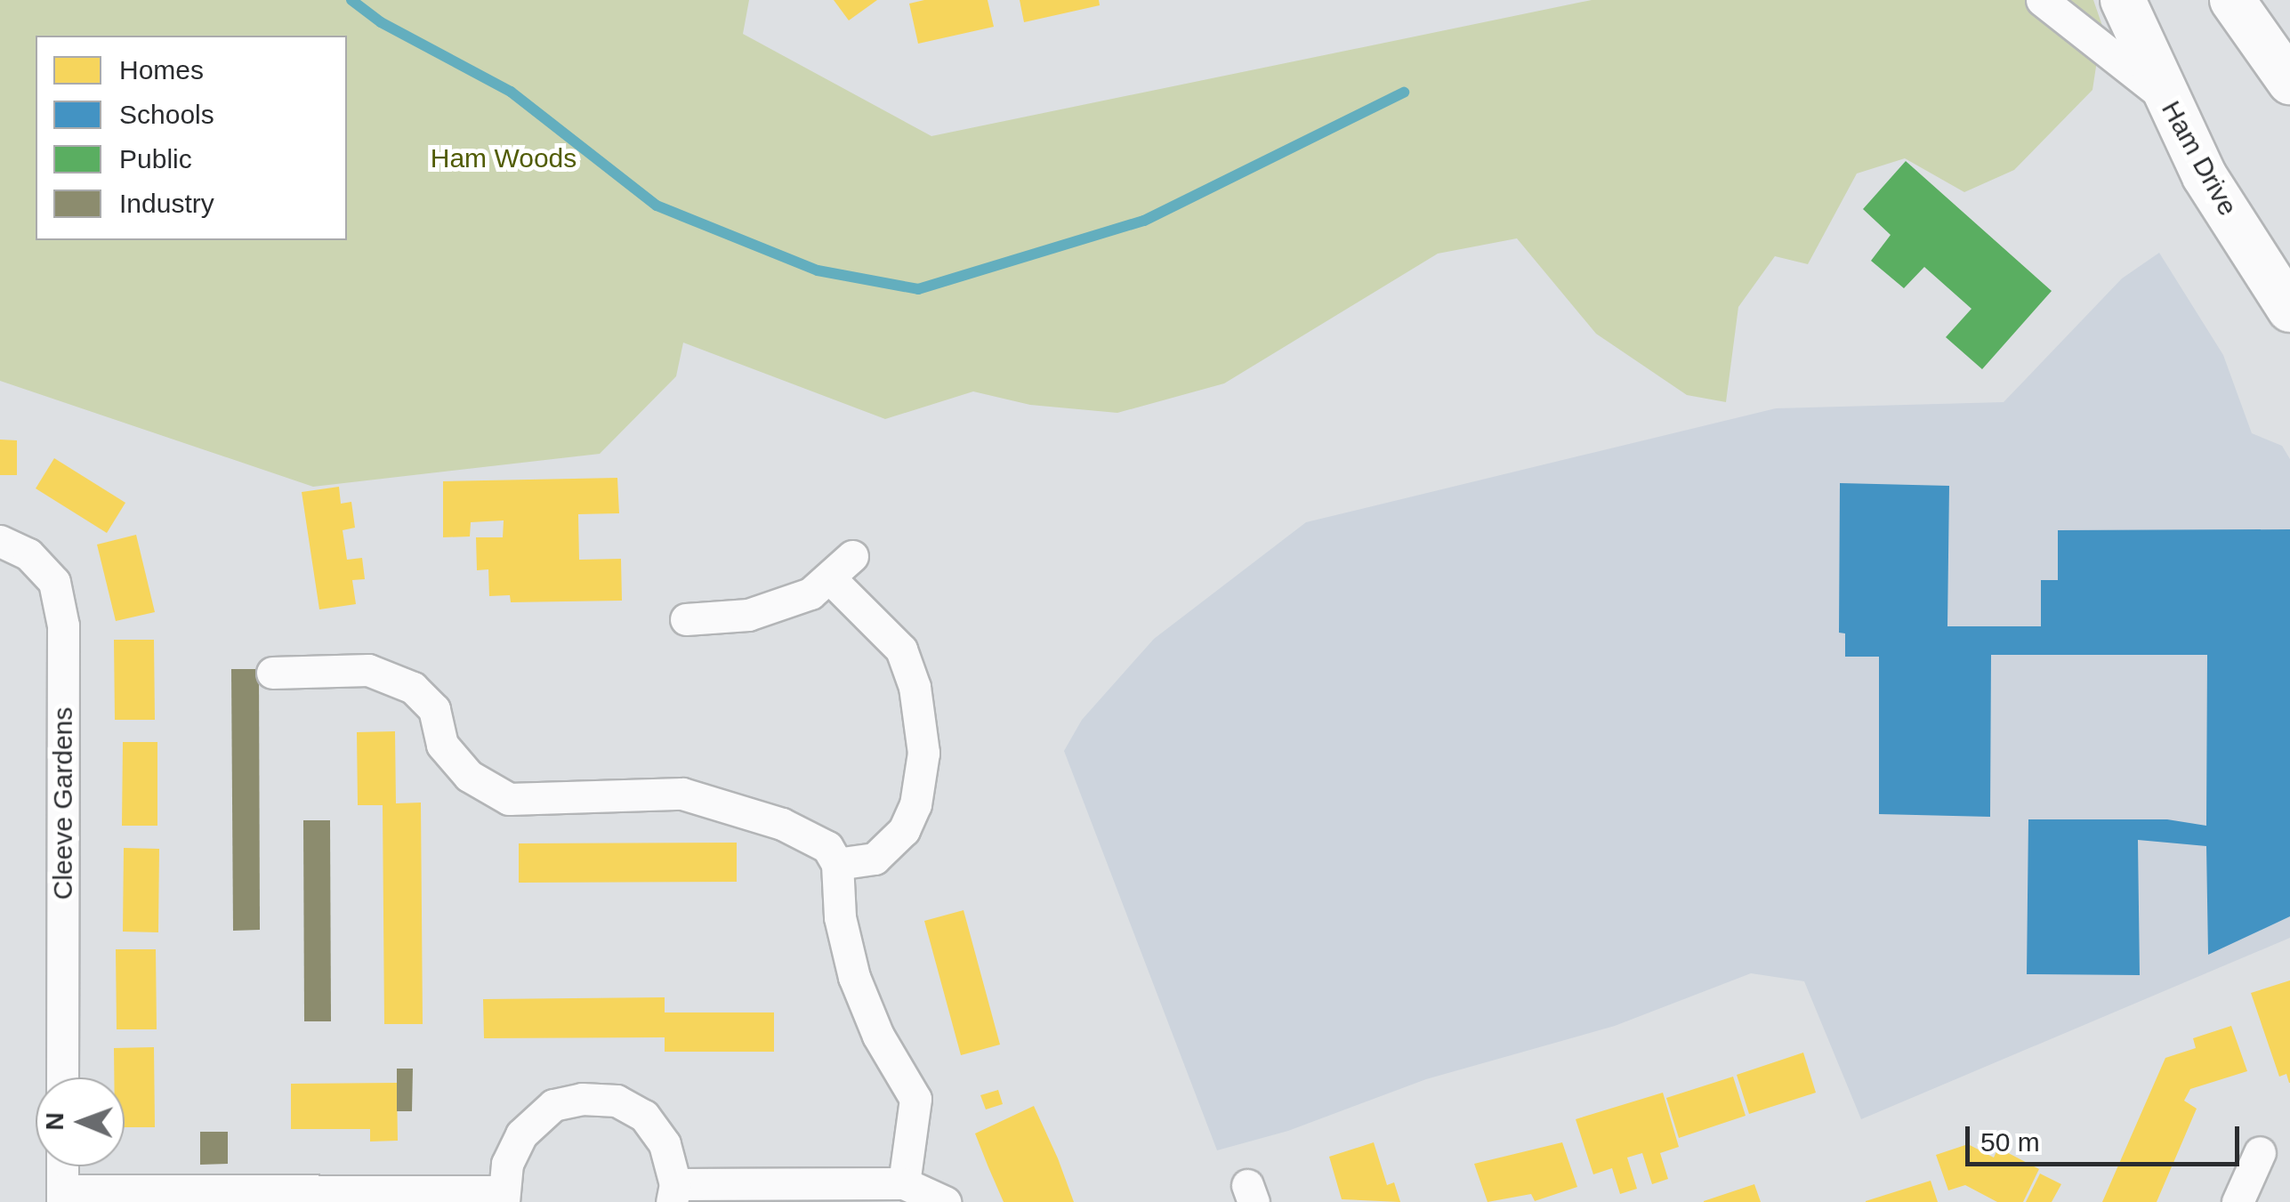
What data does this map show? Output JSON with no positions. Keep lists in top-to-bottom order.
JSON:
{
  "streets": {
    "street": ["Ham Drive", "Cleeve Gardens"]
  },
  "parks": ["Ham Woods"],
  "legend": [
    "Homes",
    "Schools",
    "Public",
    "Industry"
  ],
  "scale_bar": "50 m",
  "north": "left"
}
